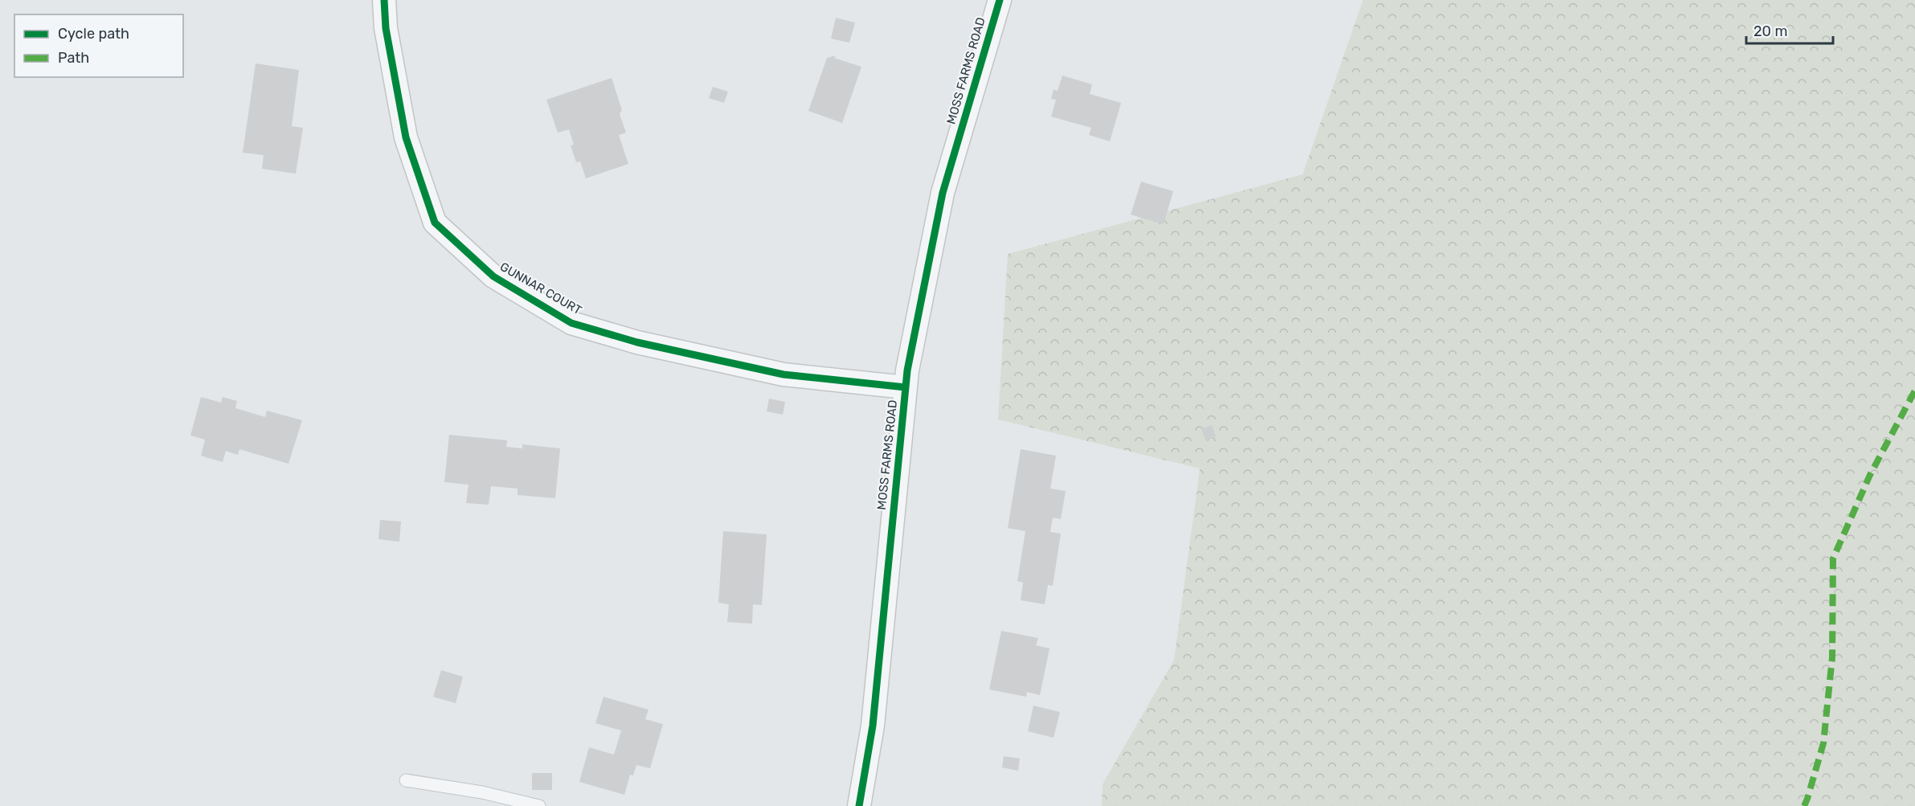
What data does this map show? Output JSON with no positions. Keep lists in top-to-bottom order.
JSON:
{
  "streets": {
    "street": ["MOSS FARMS ROAD", "GUNNAR COURT"]
  },
  "crossings": [
    ["MOSS FARMS ROAD", "GUNNAR COURT"]
  ],
  "legend": ["Cycle path", "Path"],
  "scale_bar": "20 m"
}
